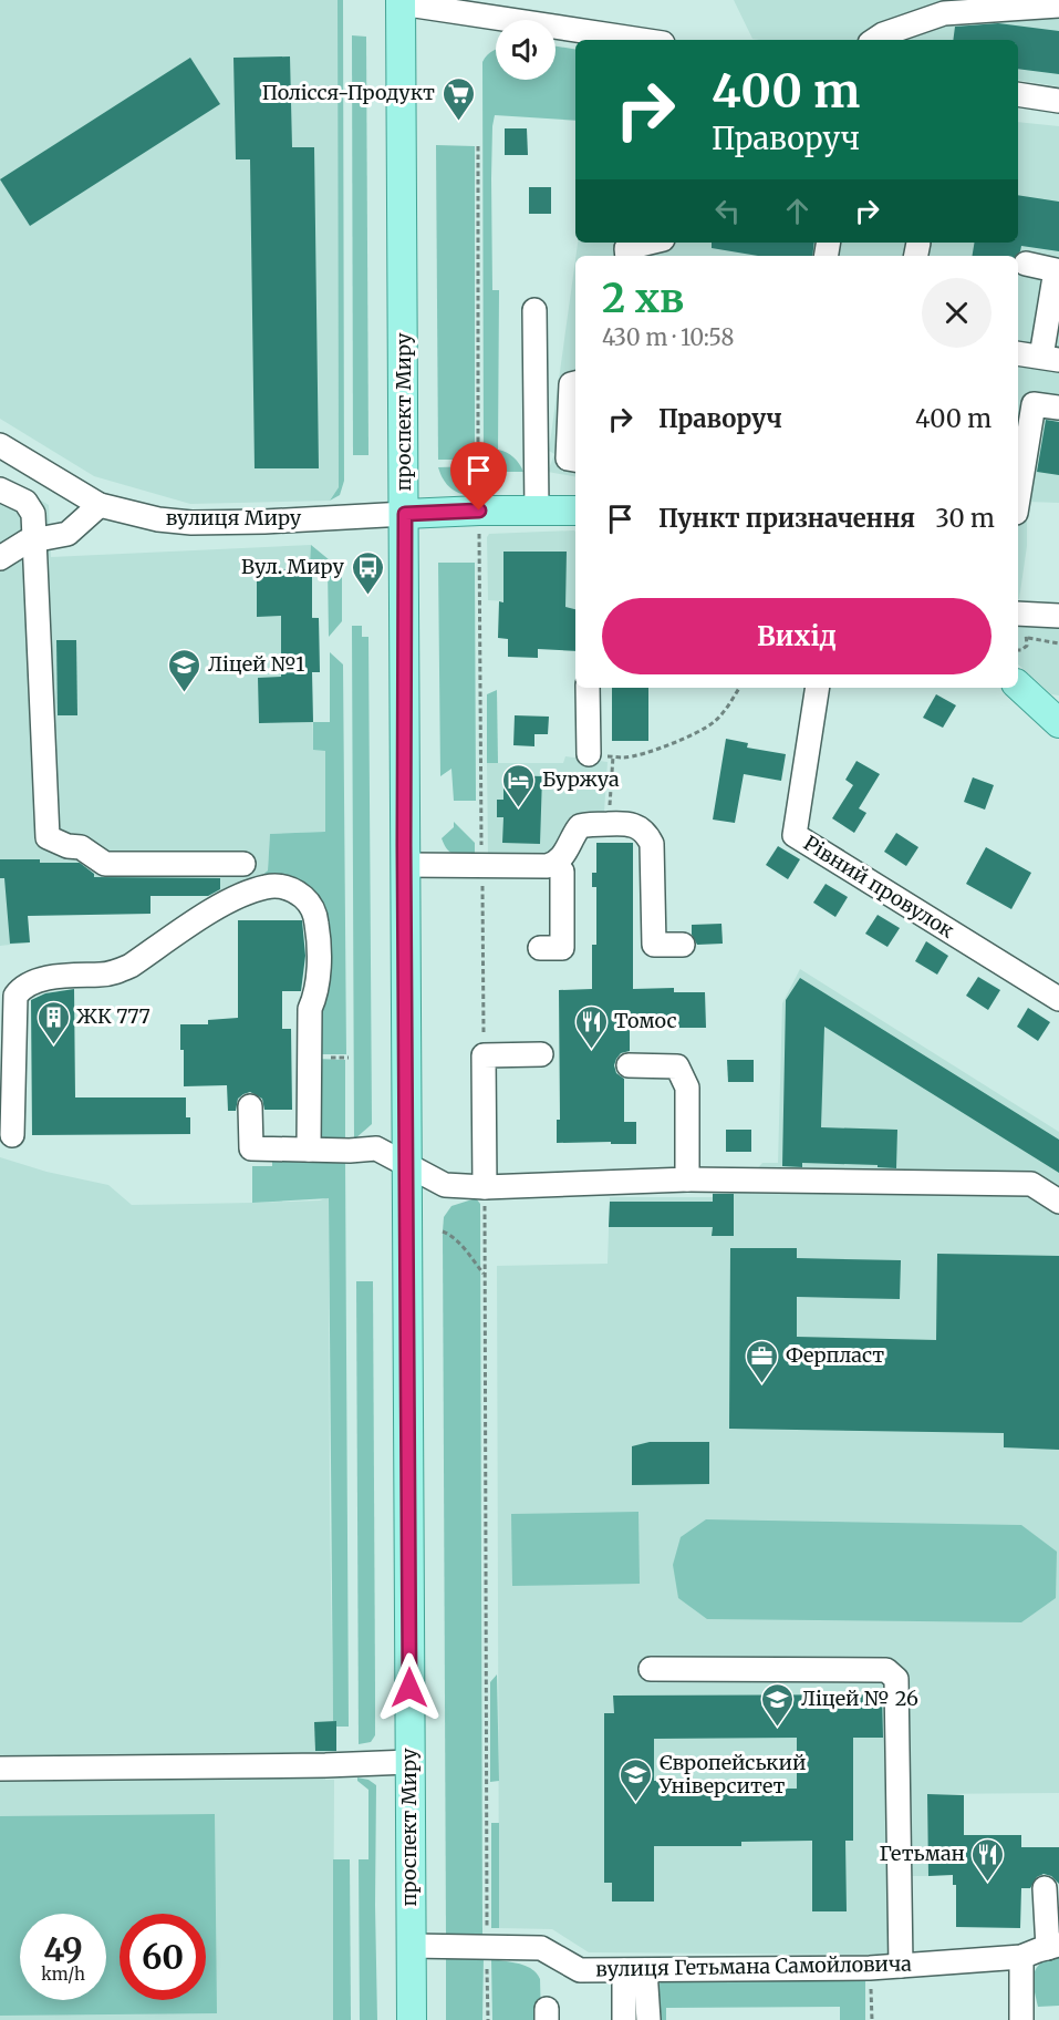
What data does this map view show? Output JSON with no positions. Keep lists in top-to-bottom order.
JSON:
{
  "streets": {
    "main road": ["проспект Миру"],
    "street": ["вулиця Миру", "Рівний провулок", "вулиця Гетьмана Самойловича"]
  },
  "crossings": [
    ["проспект Миру", "вулиця Миру"],
    ["проспект Миру", "вулиця Гетьмана Самойловича"]
  ],
  "places": {
    "supermarket": ["Полісся-Продукт"],
    "bus stop": ["Вул. Миру"],
    "school or university": ["Ліцей №1", "Ліцей № 26", "Європейський Університет"],
    "hotel": ["Буржуа"],
    "building": ["ЖК 777"],
    "restaurant": ["Томос", "Гетьман"],
    "office": ["Ферпласт"]
  },
  "page": {
    "turn": ["400 m", "Праворуч"],
    "heading": ["2 хв", "430 m · 10:58"],
    "list": [
      {
        "name": "Праворуч",
        "value": "400 m"
      },
      {
        "name": "Пункт призначення",
        "value": "30 m"
      }
    ],
    "buttons": "Вихід",
    "speed": "49 km/h",
    "limit": "60"
  }
}
